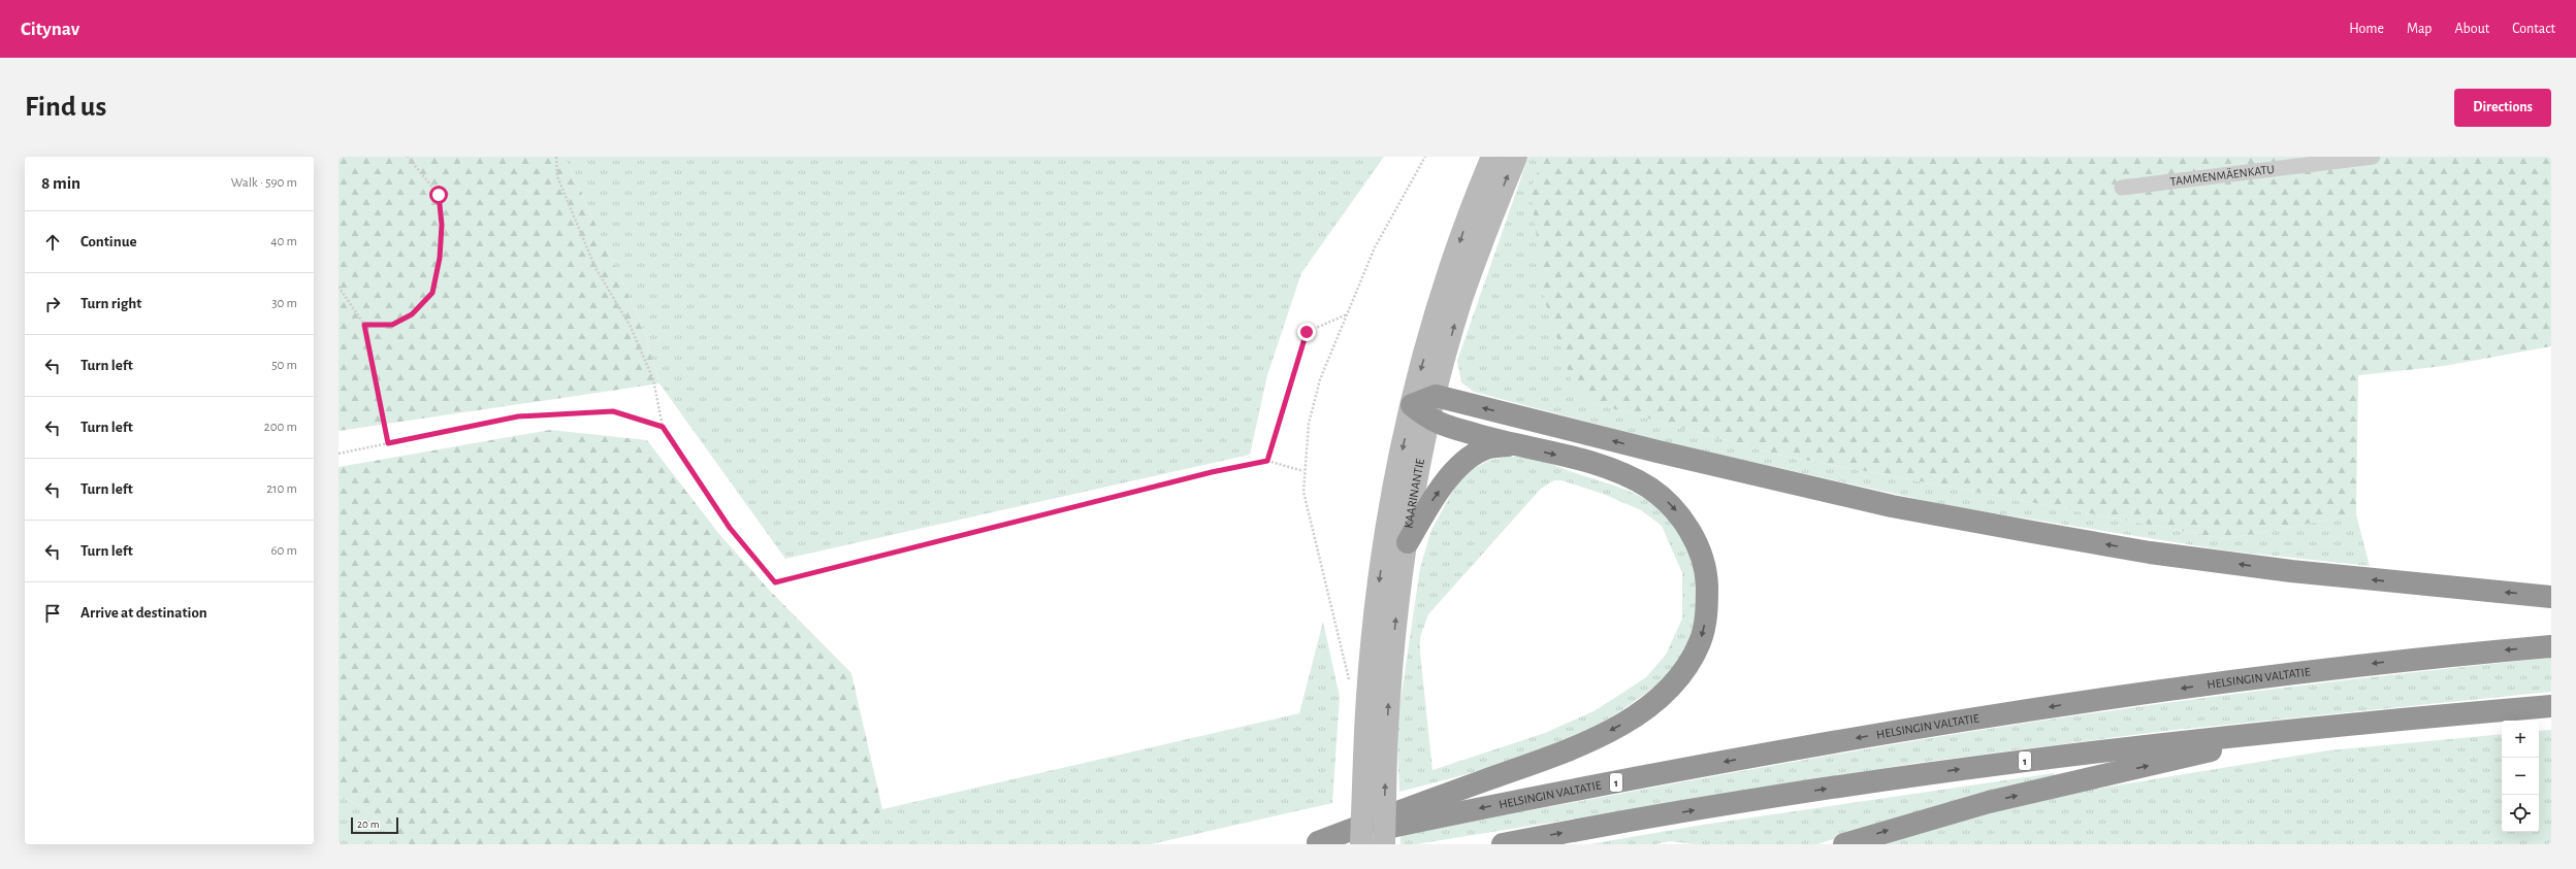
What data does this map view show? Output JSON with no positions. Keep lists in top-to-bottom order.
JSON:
{
  "streets": {
    "highway": ["HELSINGIN VALTATIE", "1"],
    "main road": ["KAARINANTIE"],
    "street": ["TAMMENMÄENKATU"]
  },
  "scale_bar": "20 m",
  "page": {
    "header": "Citynav",
    "nav": [
      "Home",
      "Map",
      "About",
      "Contact"
    ],
    "buttons": "Directions",
    "title": "Find us",
    "heading": ["8 min", "Walk · 590 m"],
    "list": [
      ["Continue", "40 m"],
      ["Turn right", "30 m"],
      ["Turn left", "50 m"],
      ["Turn left", "200 m"],
      ["Turn left", "210 m"],
      ["Turn left", "60 m"],
      "Arrive at destination"
    ],
    "map_buttons": ["+", "−"],
    "scale": "20 m"
  }
}
